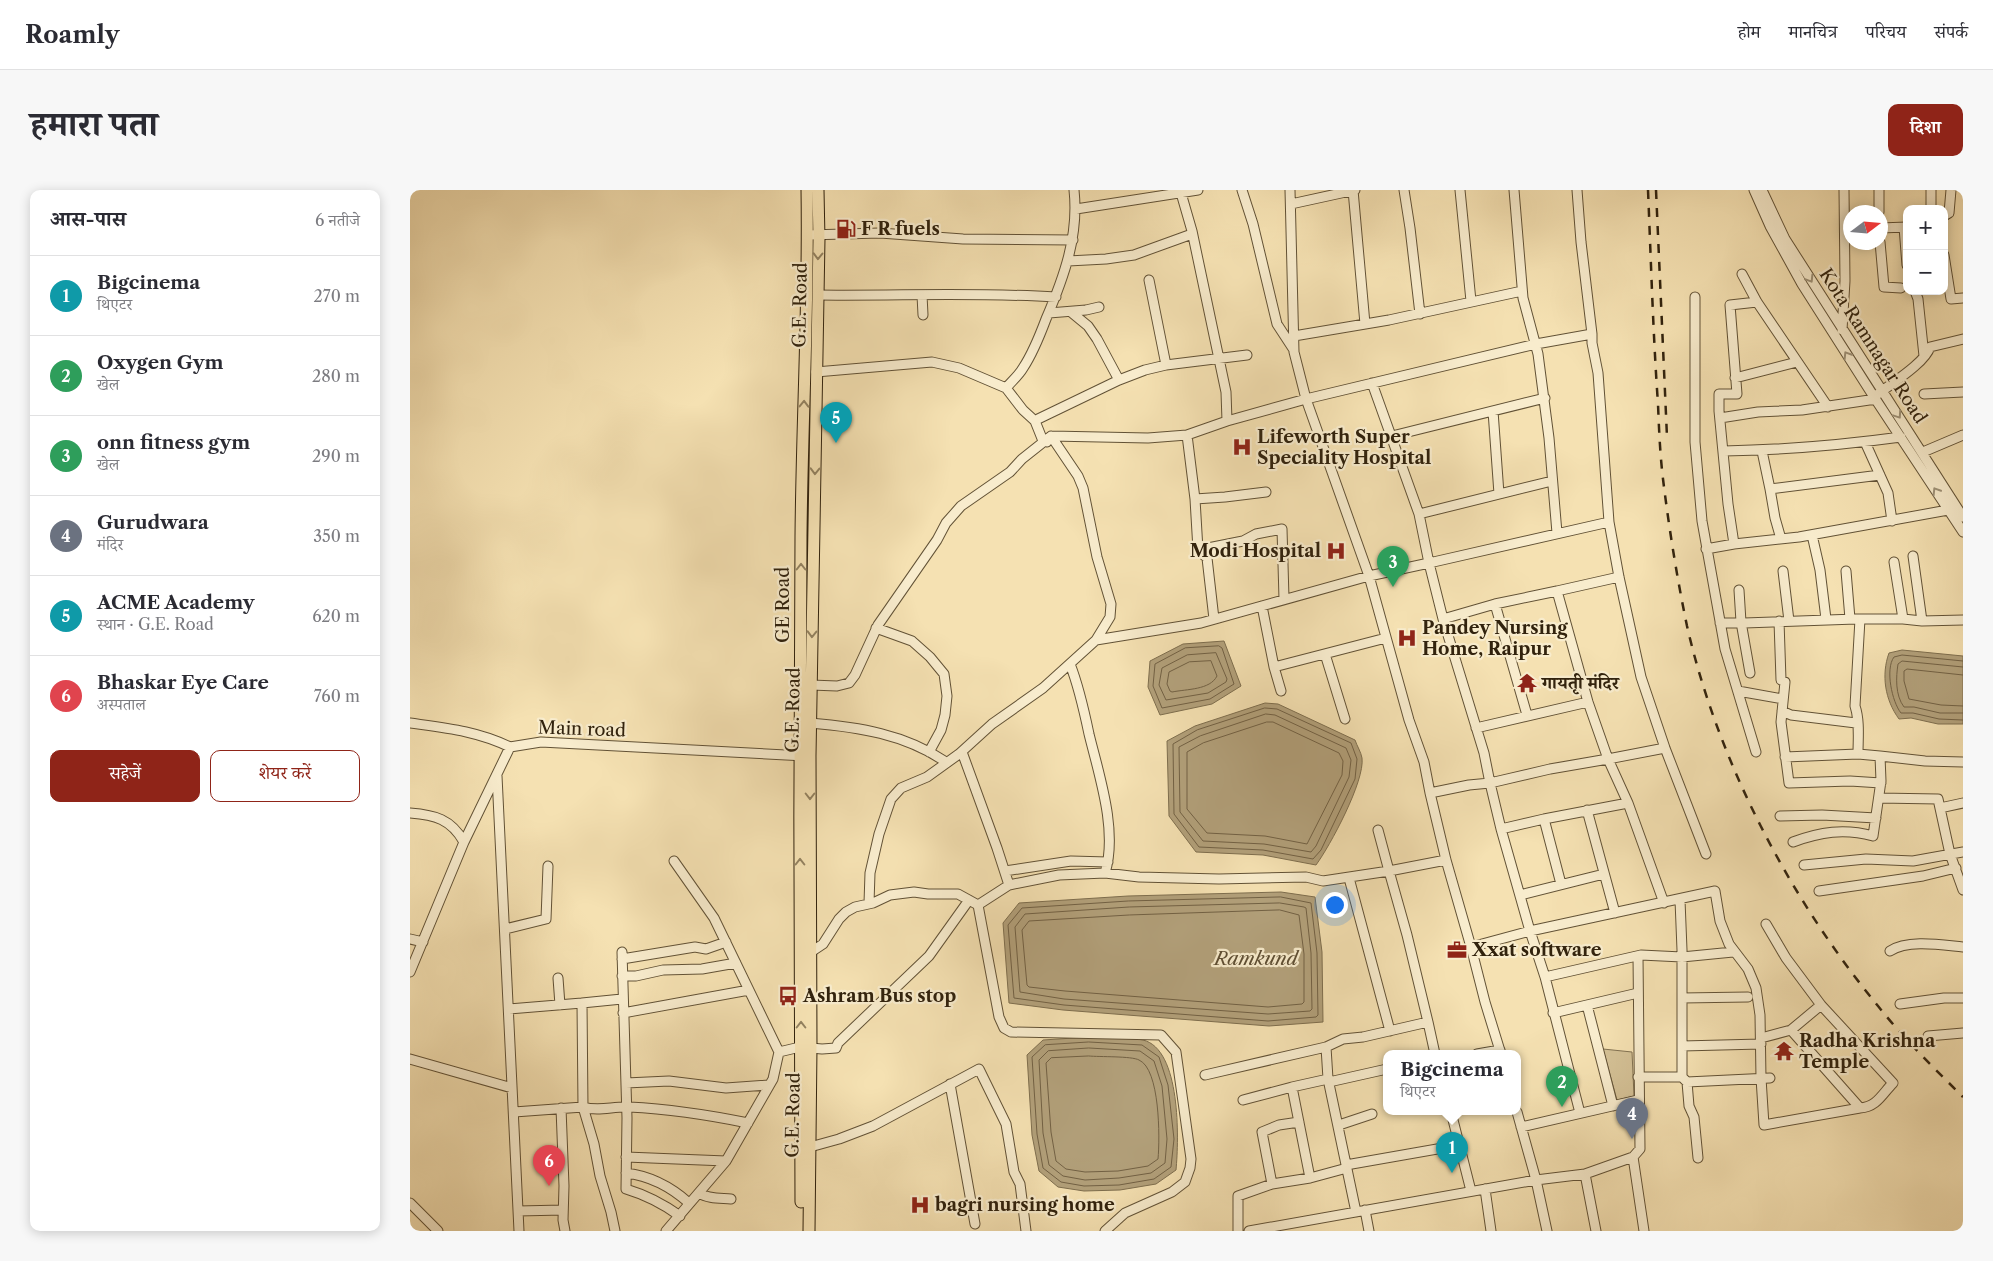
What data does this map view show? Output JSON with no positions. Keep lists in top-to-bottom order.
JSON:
{
  "streets": {
    "main road": ["G.E. Road", "GE Road"],
    "street": ["Kota Ramnagar Road", "Main road"]
  },
  "crossings": [
    ["G.E. Road", "GE Road"],
    ["G.E. Road", "Main road"],
    ["GE Road", "Main road"]
  ],
  "one_way": ["G.E. Road", "GE Road"],
  "water": ["Ramkund"],
  "places": {
    "fuel station": ["F R fuels"],
    "hospital": [
      "Lifeworth Super Speciality Hospital",
      "Modi Hospital",
      "Pandey Nursing Home, Raipur",
      "bagri nursing home"
    ],
    "temple": ["गायतृी मंदिर", "Radha Krishna Temple"],
    "office": ["Xxat software"],
    "bus stop": ["Ashram Bus stop"]
  },
  "north": "right",
  "page": {
    "header": "Roamly",
    "nav": [
      "होम",
      "मानचित्र",
      "परिचय",
      "संपर्क"
    ],
    "title": "हमारा पता",
    "buttons": [
      "दिशा",
      ["सहेजें", "शेयर करें"]
    ],
    "heading": ["आस-पास", "6 नतीजे"],
    "map_buttons": ["+", "−"],
    "list": [
      {
        "mark": "1",
        "name": "Bigcinema",
        "note": "थिएटर",
        "value": "270 m"
      },
      {
        "mark": "2",
        "name": "Oxygen Gym",
        "note": "खेल",
        "value": "280 m"
      },
      {
        "mark": "3",
        "name": "onn fitness gym",
        "note": "खेल",
        "value": "290 m"
      },
      {
        "mark": "4",
        "name": "Gurudwara",
        "note": "मंदिर",
        "value": "350 m"
      },
      {
        "mark": "5",
        "name": "ACME Academy",
        "note": "स्थान · G.E. Road",
        "value": "620 m"
      },
      {
        "mark": "6",
        "name": "Bhaskar Eye Care",
        "note": "अस्पताल",
        "value": "760 m"
      }
    ],
    "pins": [
      "5",
      "3",
      "2",
      "4",
      "1",
      "6"
    ],
    "popup": ["Bigcinema", "थिएटर"]
  }
}
